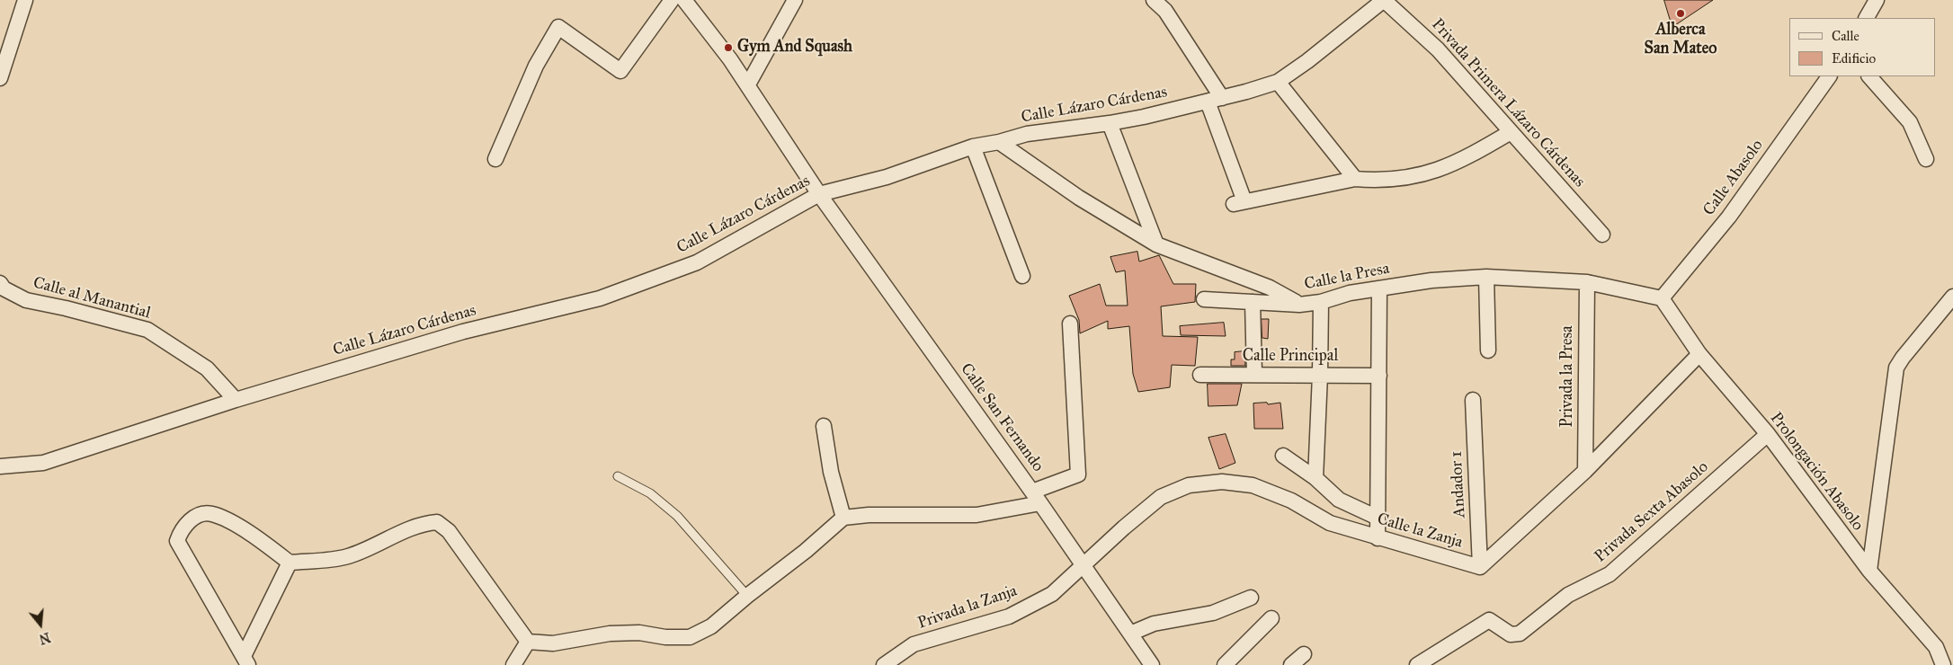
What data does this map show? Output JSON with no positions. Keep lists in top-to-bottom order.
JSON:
{
  "streets": {
    "street": [
      "Privada Primera Lázaro Cárdenas",
      "Calle Lázaro Cárdenas",
      "Calle Abasolo",
      "Calle la Presa",
      "Calle al Manantial",
      "Calle Principal",
      "Privada la Presa",
      "Calle San Fernando",
      "Prolongación Abasolo",
      "Andador 1",
      "Privada Sexta Abasolo",
      "Calle la Zanja",
      "Privada la Zanja"
    ]
  },
  "crossings": [
    ["Privada Primera Lázaro Cárdenas", "Calle Lázaro Cárdenas"],
    ["Calle Lázaro Cárdenas", "Calle la Presa"],
    ["Calle Lázaro Cárdenas", "Calle al Manantial"],
    ["Calle Lázaro Cárdenas", "Calle San Fernando"],
    ["Calle Abasolo", "Calle la Presa"],
    ["Calle Abasolo", "Prolongación Abasolo"],
    ["Calle la Presa", "Privada la Presa"],
    ["Calle la Presa", "Prolongación Abasolo"],
    ["Calle San Fernando", "Calle la Zanja"],
    ["Calle San Fernando", "Privada la Zanja"],
    ["Prolongación Abasolo", "Privada Sexta Abasolo"],
    ["Andador 1", "Calle la Zanja"],
    ["Calle la Zanja", "Privada la Zanja"]
  ],
  "places": ["Alberca San Mateo", "Gym And Squash"],
  "legend": ["Calle", "Edificio"],
  "north": "bottom"
}
